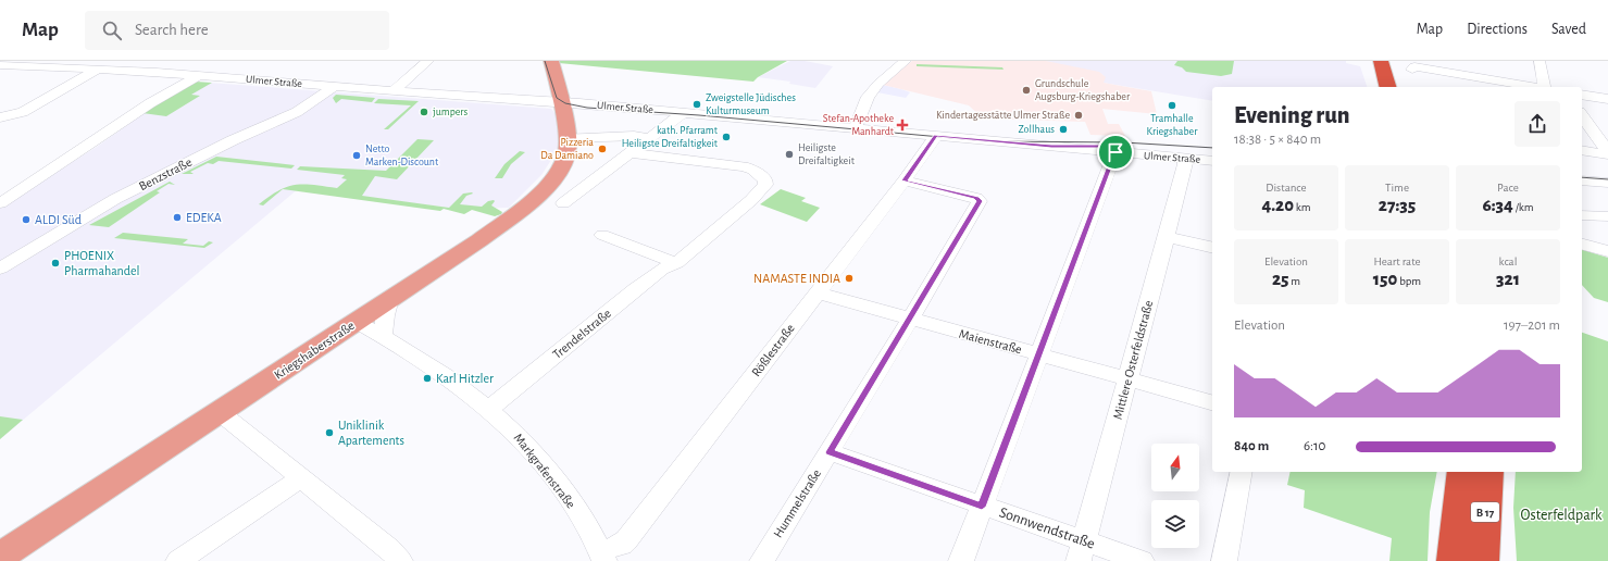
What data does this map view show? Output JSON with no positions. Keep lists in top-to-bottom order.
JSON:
{
  "streets": {
    "highway": ["B 17"],
    "main road": ["Kriegshaberstraße"],
    "street": [
      "Ulmer Straße",
      "Benzstraße",
      "Trendelstraße",
      "Maienstraße",
      "Rößlestraße",
      "Mittlere Osterfeldstraße",
      "Markgrafenstraße",
      "Hummelstraße",
      "Sonnwendstraße"
    ]
  },
  "crossings": [
    ["Ulmer Straße", "Benzstraße"],
    ["Ulmer Straße", "Kriegshaberstraße"],
    ["Ulmer Straße", "Rößlestraße"],
    ["Ulmer Straße", "Mittlere Osterfeldstraße"],
    ["Trendelstraße", "Markgrafenstraße"],
    ["Maienstraße", "Rößlestraße"],
    ["Maienstraße", "Mittlere Osterfeldstraße"],
    ["Maienstraße", "Hummelstraße"],
    ["Kriegshaberstraße", "Markgrafenstraße"],
    ["Rößlestraße", "Markgrafenstraße"],
    ["Rößlestraße", "Hummelstraße"],
    ["Mittlere Osterfeldstraße", "Sonnwendstraße"],
    ["Hummelstraße", "Sonnwendstraße"]
  ],
  "parks": ["Osterfeldpark"],
  "places": {
    "other": [
      "Grundschule Augsburg-Kriegshaber",
      "Zweigstelle Jüdisches Kulturmuseum",
      "Tramhalle Kriegshaber",
      "jumpers",
      "Kindertagesstätte Ulmer Straße",
      "Zollhaus",
      "kath. Pfarramt Heiligste Dreifaltigkeit",
      "Pizzeria Da Damiano",
      "Heiligste Dreifaltigkeit",
      "Netto Marken-Discount",
      "EDEKA",
      "ALDI Süd",
      "PHOENIX Pharmahandel",
      "NAMASTE INDIA",
      "Karl Hitzler",
      "Uniklinik Apartements"
    ],
    "health": ["Stefan-Apotheke Manhardt"]
  },
  "north": "top",
  "page": {
    "header": "Map",
    "search": "Search here",
    "nav": ["Map", "Directions", "Saved"],
    "heading": ["Evening run", "18:38 · 5 × 840 m"],
    "stats": [
      ["Distance", "4.20 km"],
      ["Time", "27:35"],
      ["Pace", "6:34 /km"],
      ["Elevation", "25 m"],
      ["Heart rate", "150 bpm"],
      ["kcal", "321"]
    ],
    "chart": ["Elevation", "197–201 m"],
    "list": [
      {
        "name": "840 m",
        "note": "6:10"
      }
    ]
  }
}
